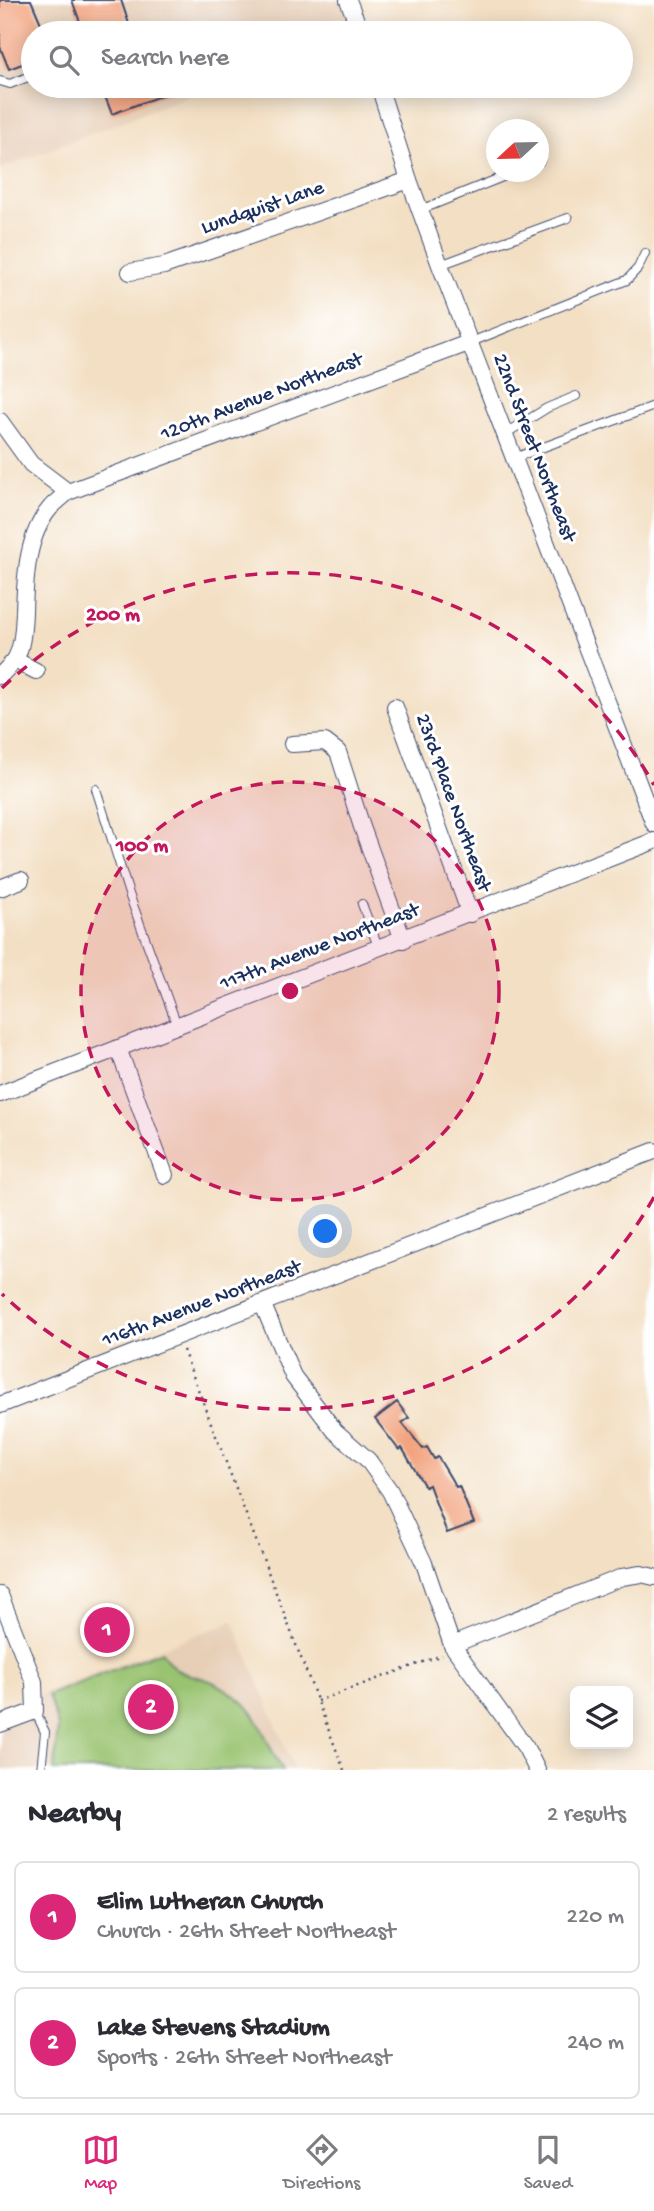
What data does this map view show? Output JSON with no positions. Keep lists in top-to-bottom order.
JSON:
{
  "streets": {
    "street": [
      "Lundquist Lane",
      "120th Avenue Northeast",
      "22nd Street Northeast",
      "23rd Place Northeast",
      "117th Avenue Northeast",
      "116th Avenue Northeast"
    ]
  },
  "crossings": [
    ["Lundquist Lane", "22nd Street Northeast"],
    ["120th Avenue Northeast", "22nd Street Northeast"],
    ["23rd Place Northeast", "117th Avenue Northeast"]
  ],
  "north": "left",
  "page": {
    "search": "Search here",
    "pins": ["1", "2"],
    "heading": ["Nearby", "2 results"],
    "list": [
      {
        "mark": "1",
        "name": "Elim Lutheran Church",
        "note": "Church · 26th Street Northeast",
        "value": "220 m"
      },
      {
        "mark": "2",
        "name": "Lake Stevens Stadium",
        "note": "Sports · 26th Street Northeast",
        "value": "240 m"
      }
    ],
    "nav": ["Map", "Directions", "Saved"]
  },
  "rings": ["200 m", "100 m"]
}
